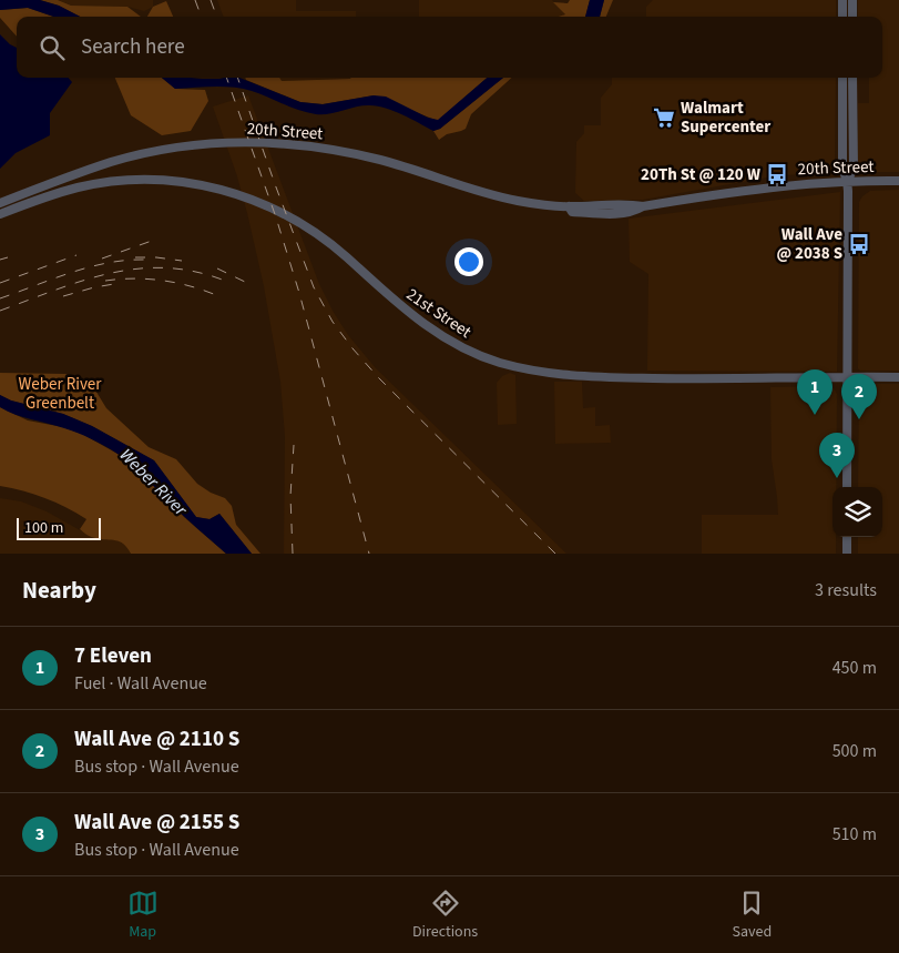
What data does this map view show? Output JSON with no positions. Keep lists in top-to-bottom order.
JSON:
{
  "streets": {
    "main road": ["20th Street", "21st Street"]
  },
  "water": ["Weber River"],
  "parks": ["Weber River Greenbelt"],
  "places": {
    "supermarket": ["Walmart Supercenter"],
    "bus stop": ["20Th St @ 120 W", "Wall Ave @ 2038 S"]
  },
  "scale_bar": "100 m",
  "page": {
    "search": "Search here",
    "pins": ["1", "2", "3"],
    "scale": "100 m",
    "heading": ["Nearby", "3 results"],
    "list": [
      {
        "mark": "1",
        "name": "7 Eleven",
        "note": "Fuel · Wall Avenue",
        "value": "450 m"
      },
      {
        "mark": "2",
        "name": "Wall Ave @ 2110 S",
        "note": "Bus stop · Wall Avenue",
        "value": "500 m"
      },
      {
        "mark": "3",
        "name": "Wall Ave @ 2155 S",
        "note": "Bus stop · Wall Avenue",
        "value": "510 m"
      }
    ],
    "nav": ["Map", "Directions", "Saved"]
  }
}
